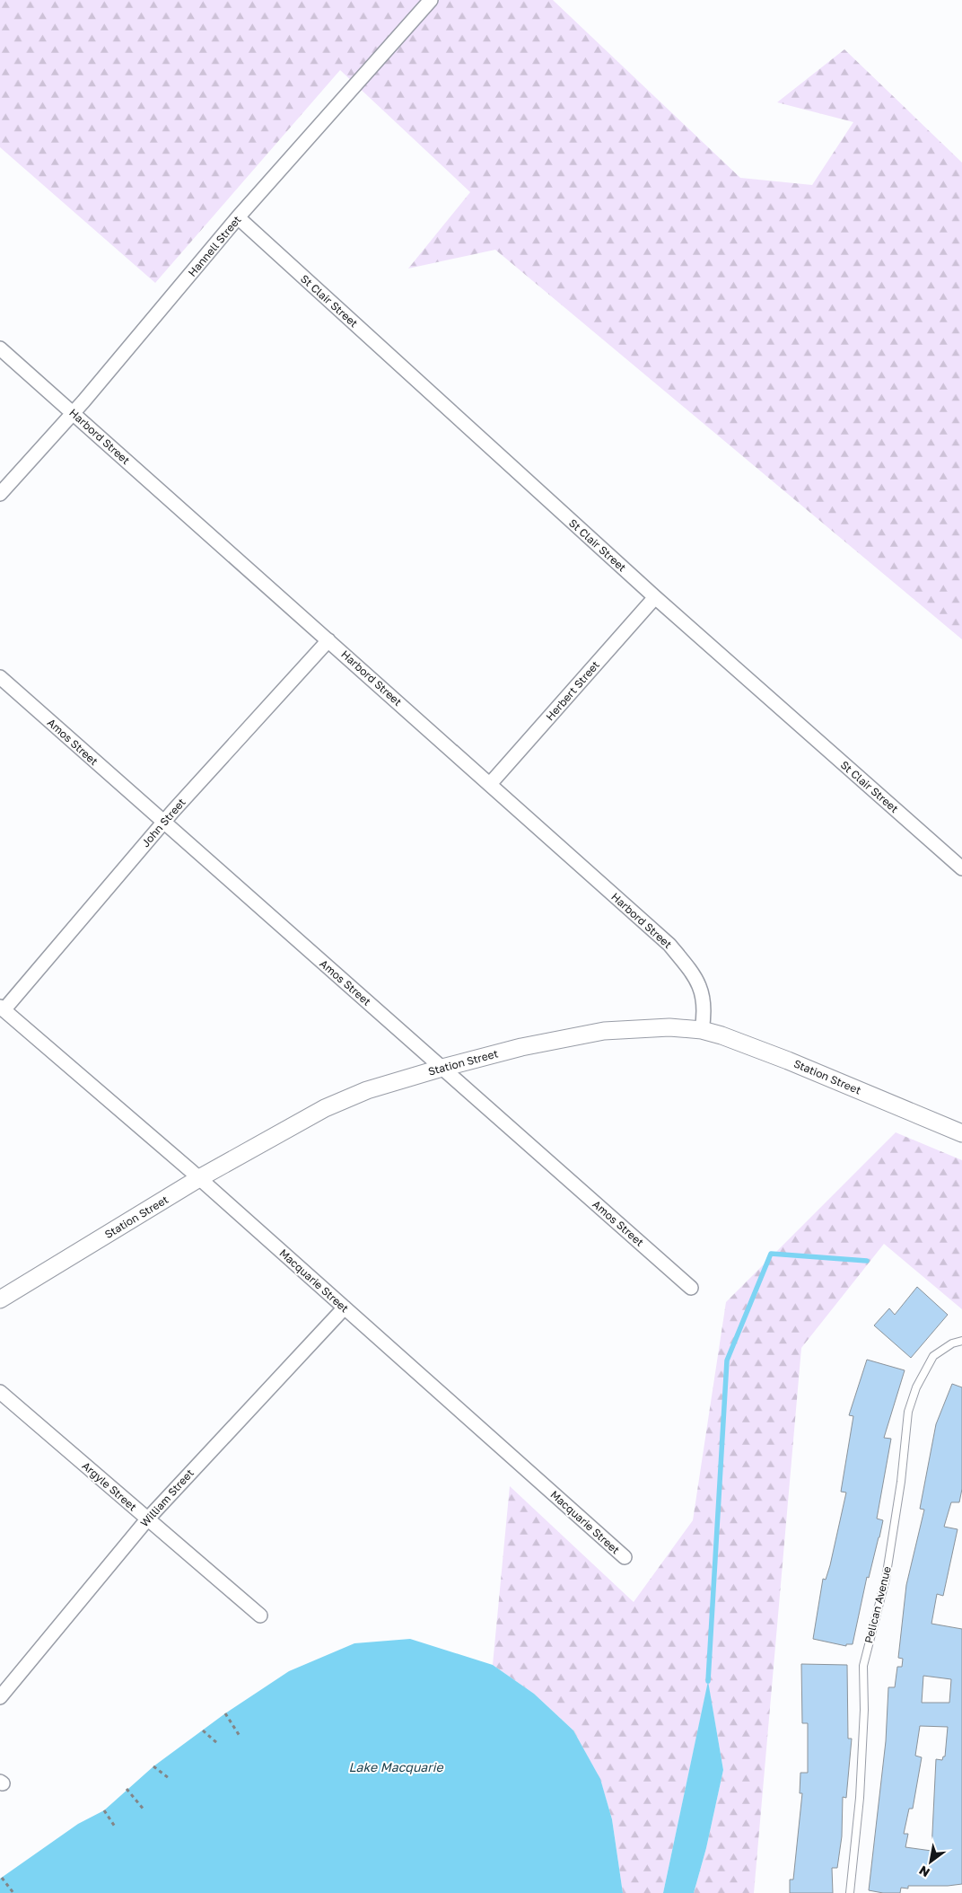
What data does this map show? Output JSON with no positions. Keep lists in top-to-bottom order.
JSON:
{
  "streets": {
    "street": [
      "Hannell Street",
      "St Clair Street",
      "Harbord Street",
      "Herbert Street",
      "Amos Street",
      "John Street",
      "Station Street",
      "Macquarie Street",
      "Argyle Street",
      "William Street"
    ],
    "lane": ["Pelican Avenue"]
  },
  "crossings": [
    ["Hannell Street", "St Clair Street"],
    ["Hannell Street", "Harbord Street"],
    ["St Clair Street", "Herbert Street"],
    ["Harbord Street", "Herbert Street"],
    ["Harbord Street", "John Street"],
    ["Harbord Street", "Station Street"],
    ["Amos Street", "John Street"],
    ["Amos Street", "Station Street"],
    ["John Street", "Macquarie Street"],
    ["Station Street", "Macquarie Street"],
    ["Macquarie Street", "William Street"],
    ["Argyle Street", "William Street"]
  ],
  "water": ["Lake Macquarie"],
  "north": "bottom left"
}
